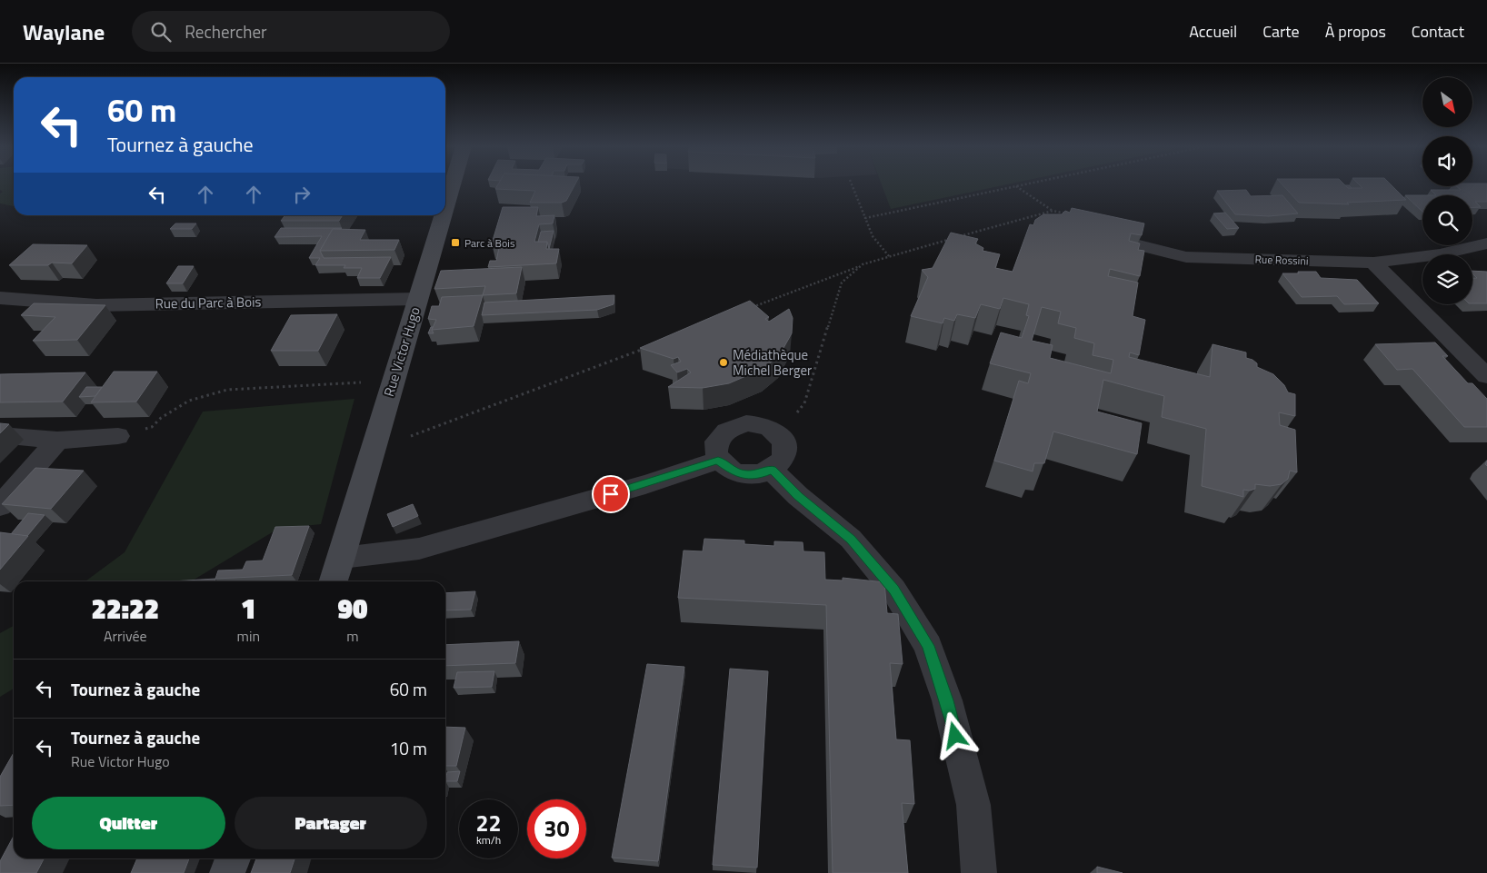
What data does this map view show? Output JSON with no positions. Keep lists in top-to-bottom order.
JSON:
{
  "streets": {
    "street": ["Rue Rossini", "Rue du Parc à Bois", "Rue Victor Hugo"]
  },
  "crossings": [
    ["Rue du Parc à Bois", "Rue Victor Hugo"]
  ],
  "places": {
    "transit": ["Parc à Bois"],
    "other": ["Médiathèque Michel Berger"]
  },
  "north": "bottom right",
  "page": {
    "header": "Waylane",
    "search": "Rechercher",
    "nav": [
      "Accueil",
      "Carte",
      "À propos",
      "Contact"
    ],
    "turn": ["60 m", "Tournez à gauche"],
    "eta": [
      "22:22",
      "Arrivée",
      "1",
      "min",
      "90",
      "m"
    ],
    "list": [
      {
        "name": "Tournez à gauche",
        "value": "60 m"
      },
      {
        "name": "Tournez à gauche",
        "note": "Rue Victor Hugo",
        "value": "10 m"
      }
    ],
    "buttons": ["Quitter", "Partager"],
    "speed": "22 km/h",
    "limit": "30"
  }
}
